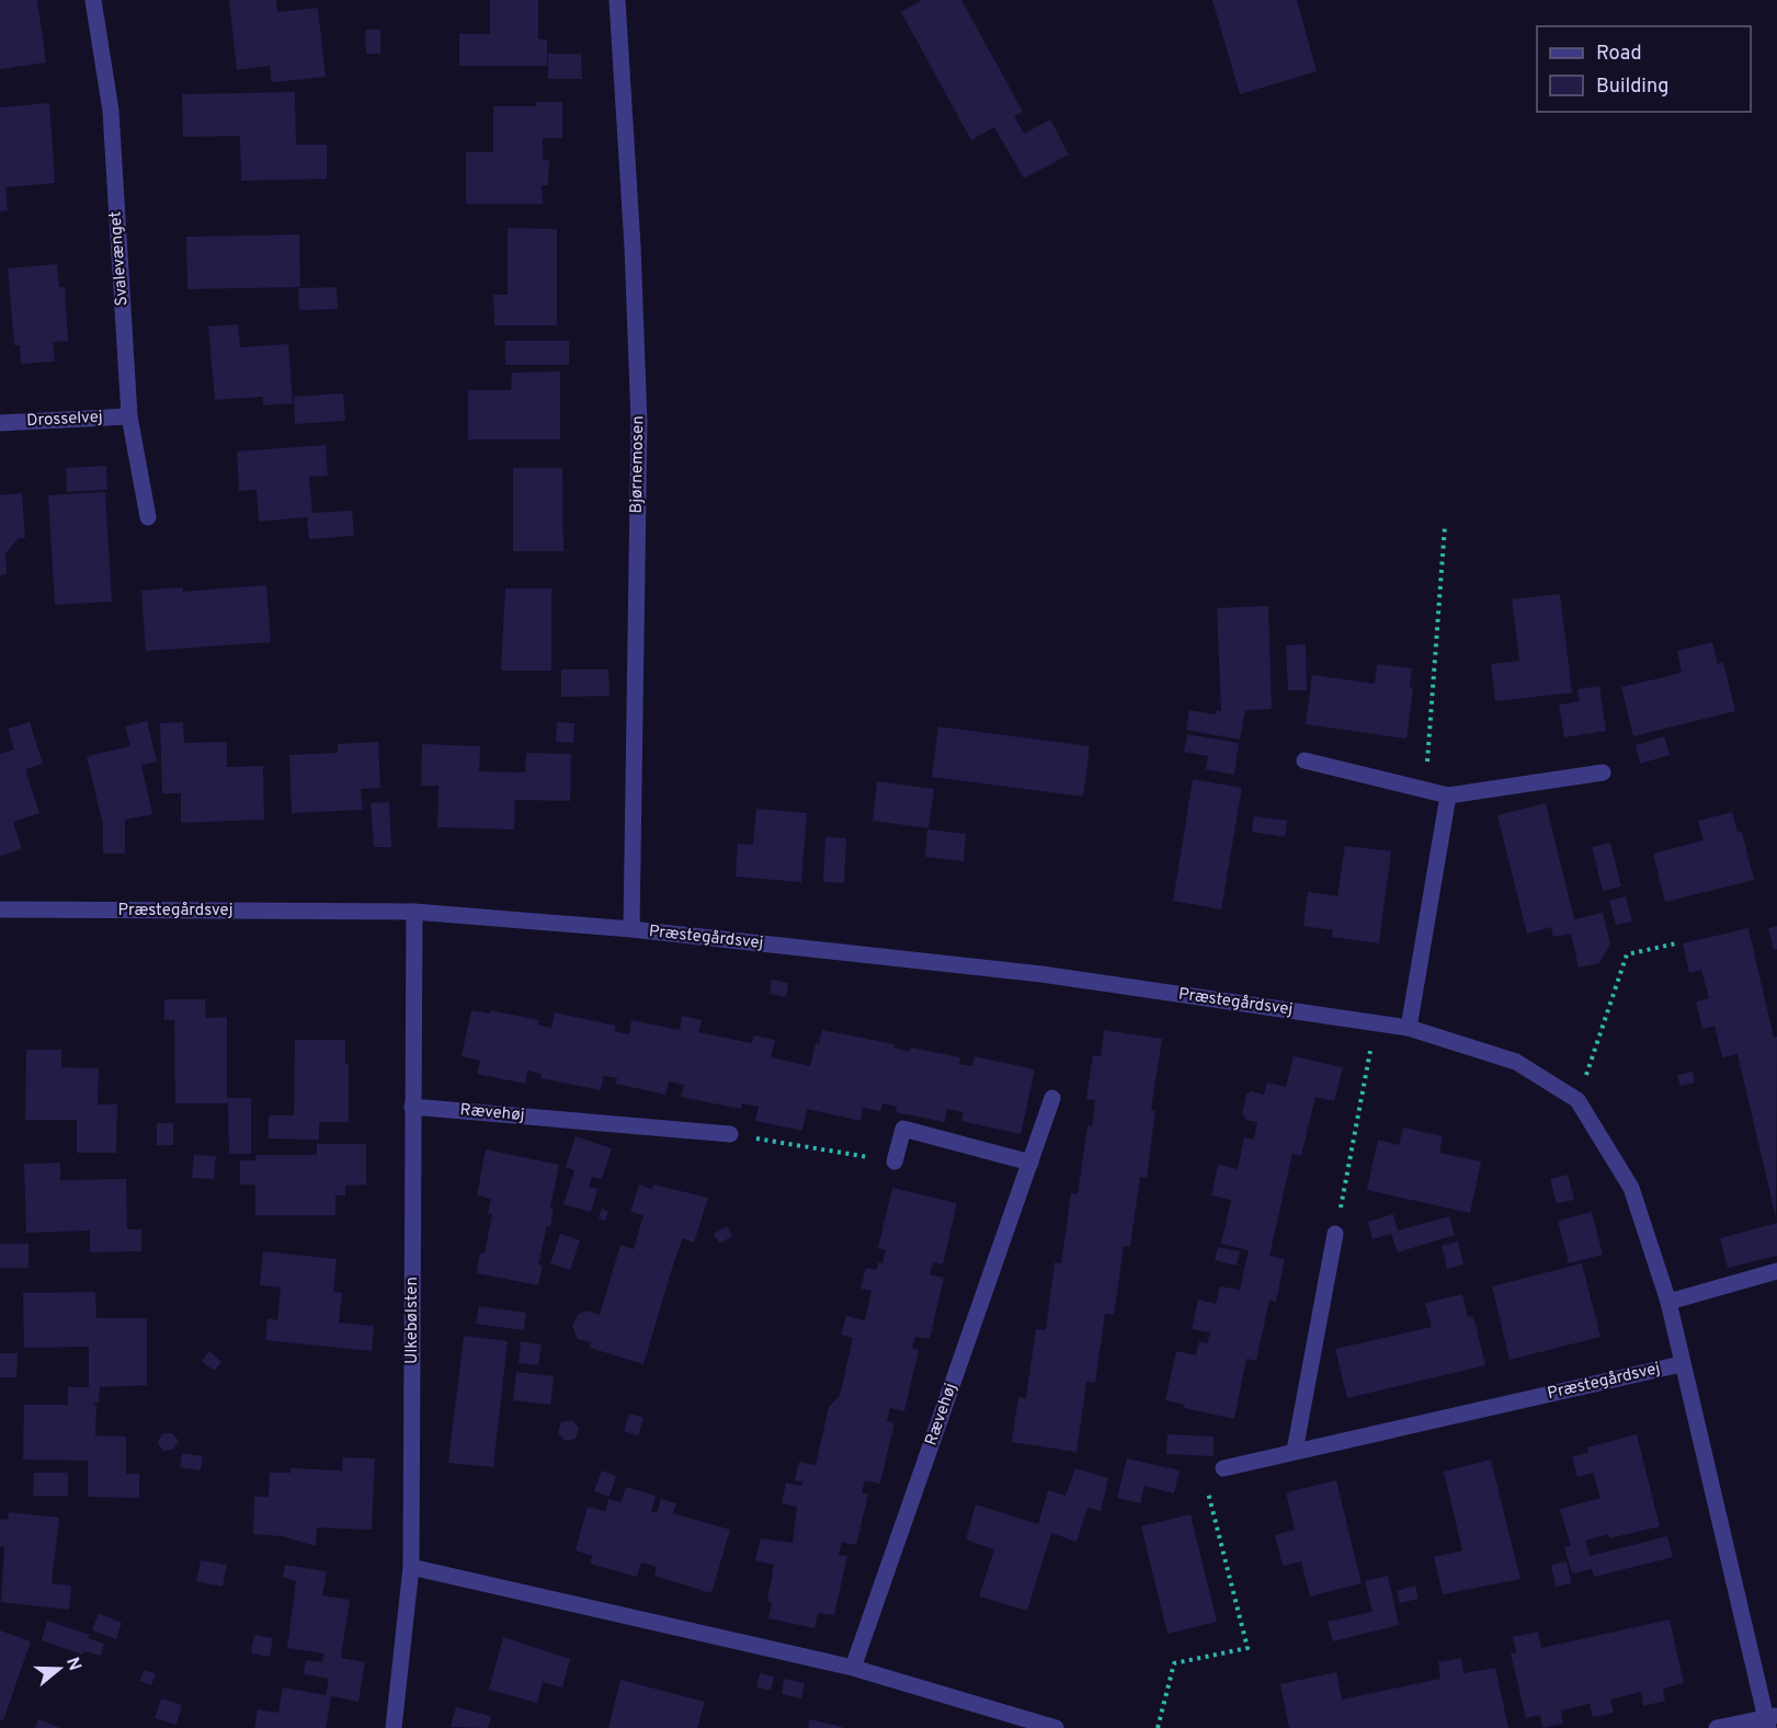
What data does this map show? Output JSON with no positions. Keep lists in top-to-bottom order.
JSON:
{
  "streets": {
    "street": [
      "Svalevænget",
      "Drosselvej",
      "Bjørnemosen",
      "Præstegårdsvej",
      "Rævehøj",
      "Ulkebølsten"
    ]
  },
  "crossings": [
    ["Svalevænget", "Drosselvej"],
    ["Bjørnemosen", "Præstegårdsvej"],
    ["Præstegårdsvej", "Ulkebølsten"],
    ["Rævehøj", "Ulkebølsten"]
  ],
  "legend": ["Road", "Building"],
  "north": "right"
}
